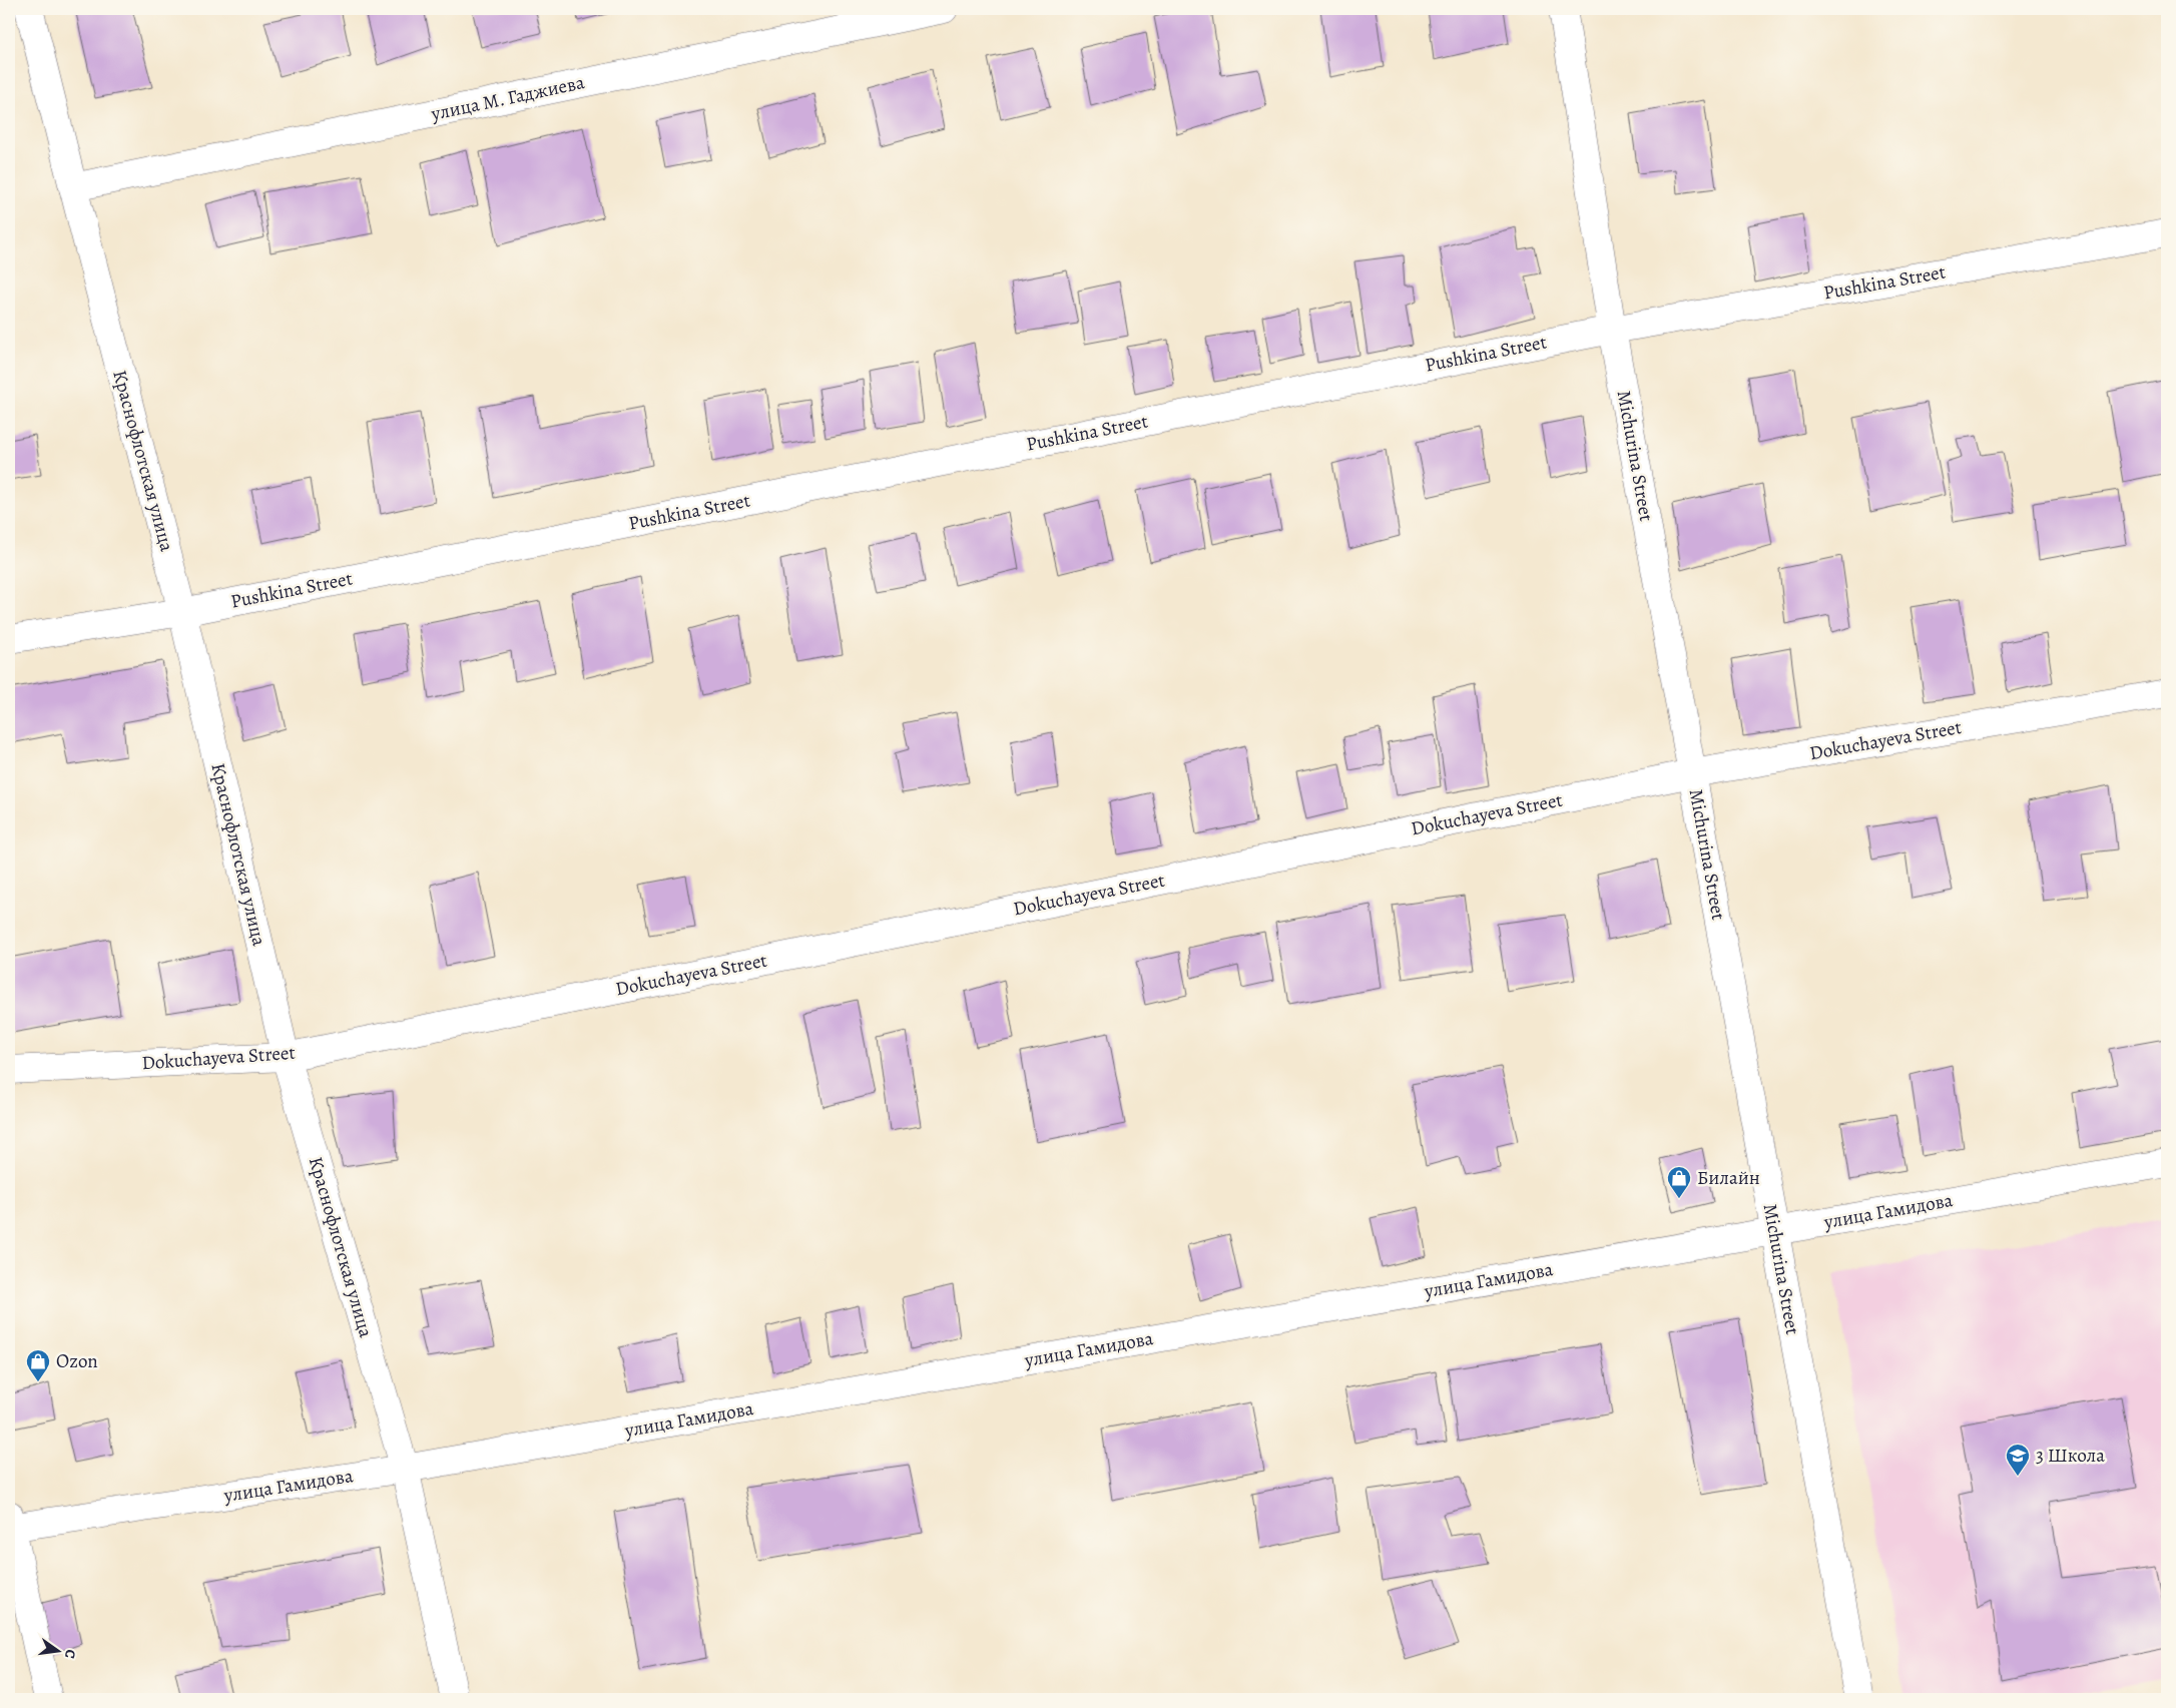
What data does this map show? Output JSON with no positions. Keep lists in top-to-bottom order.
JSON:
{
  "streets": {
    "street": [
      "улица М. Гаджиева",
      "Pushkina Street",
      "Michurina Street",
      "Краснофлотская улица",
      "Dokuchayeva Street",
      "улица Гамидова"
    ]
  },
  "crossings": [
    ["улица М. Гаджиева", "Краснофлотская улица"],
    ["Pushkina Street", "Michurina Street"],
    ["Pushkina Street", "Краснофлотская улица"],
    ["Michurina Street", "Dokuchayeva Street"],
    ["Michurina Street", "улица Гамидова"],
    ["Краснофлотская улица", "Dokuchayeva Street"],
    ["Краснофлотская улица", "улица Гамидова"]
  ],
  "places": {
    "shop": ["Билайн", "Ozon"],
    "school or university": ["3 Школа"]
  },
  "north": "right"
}
